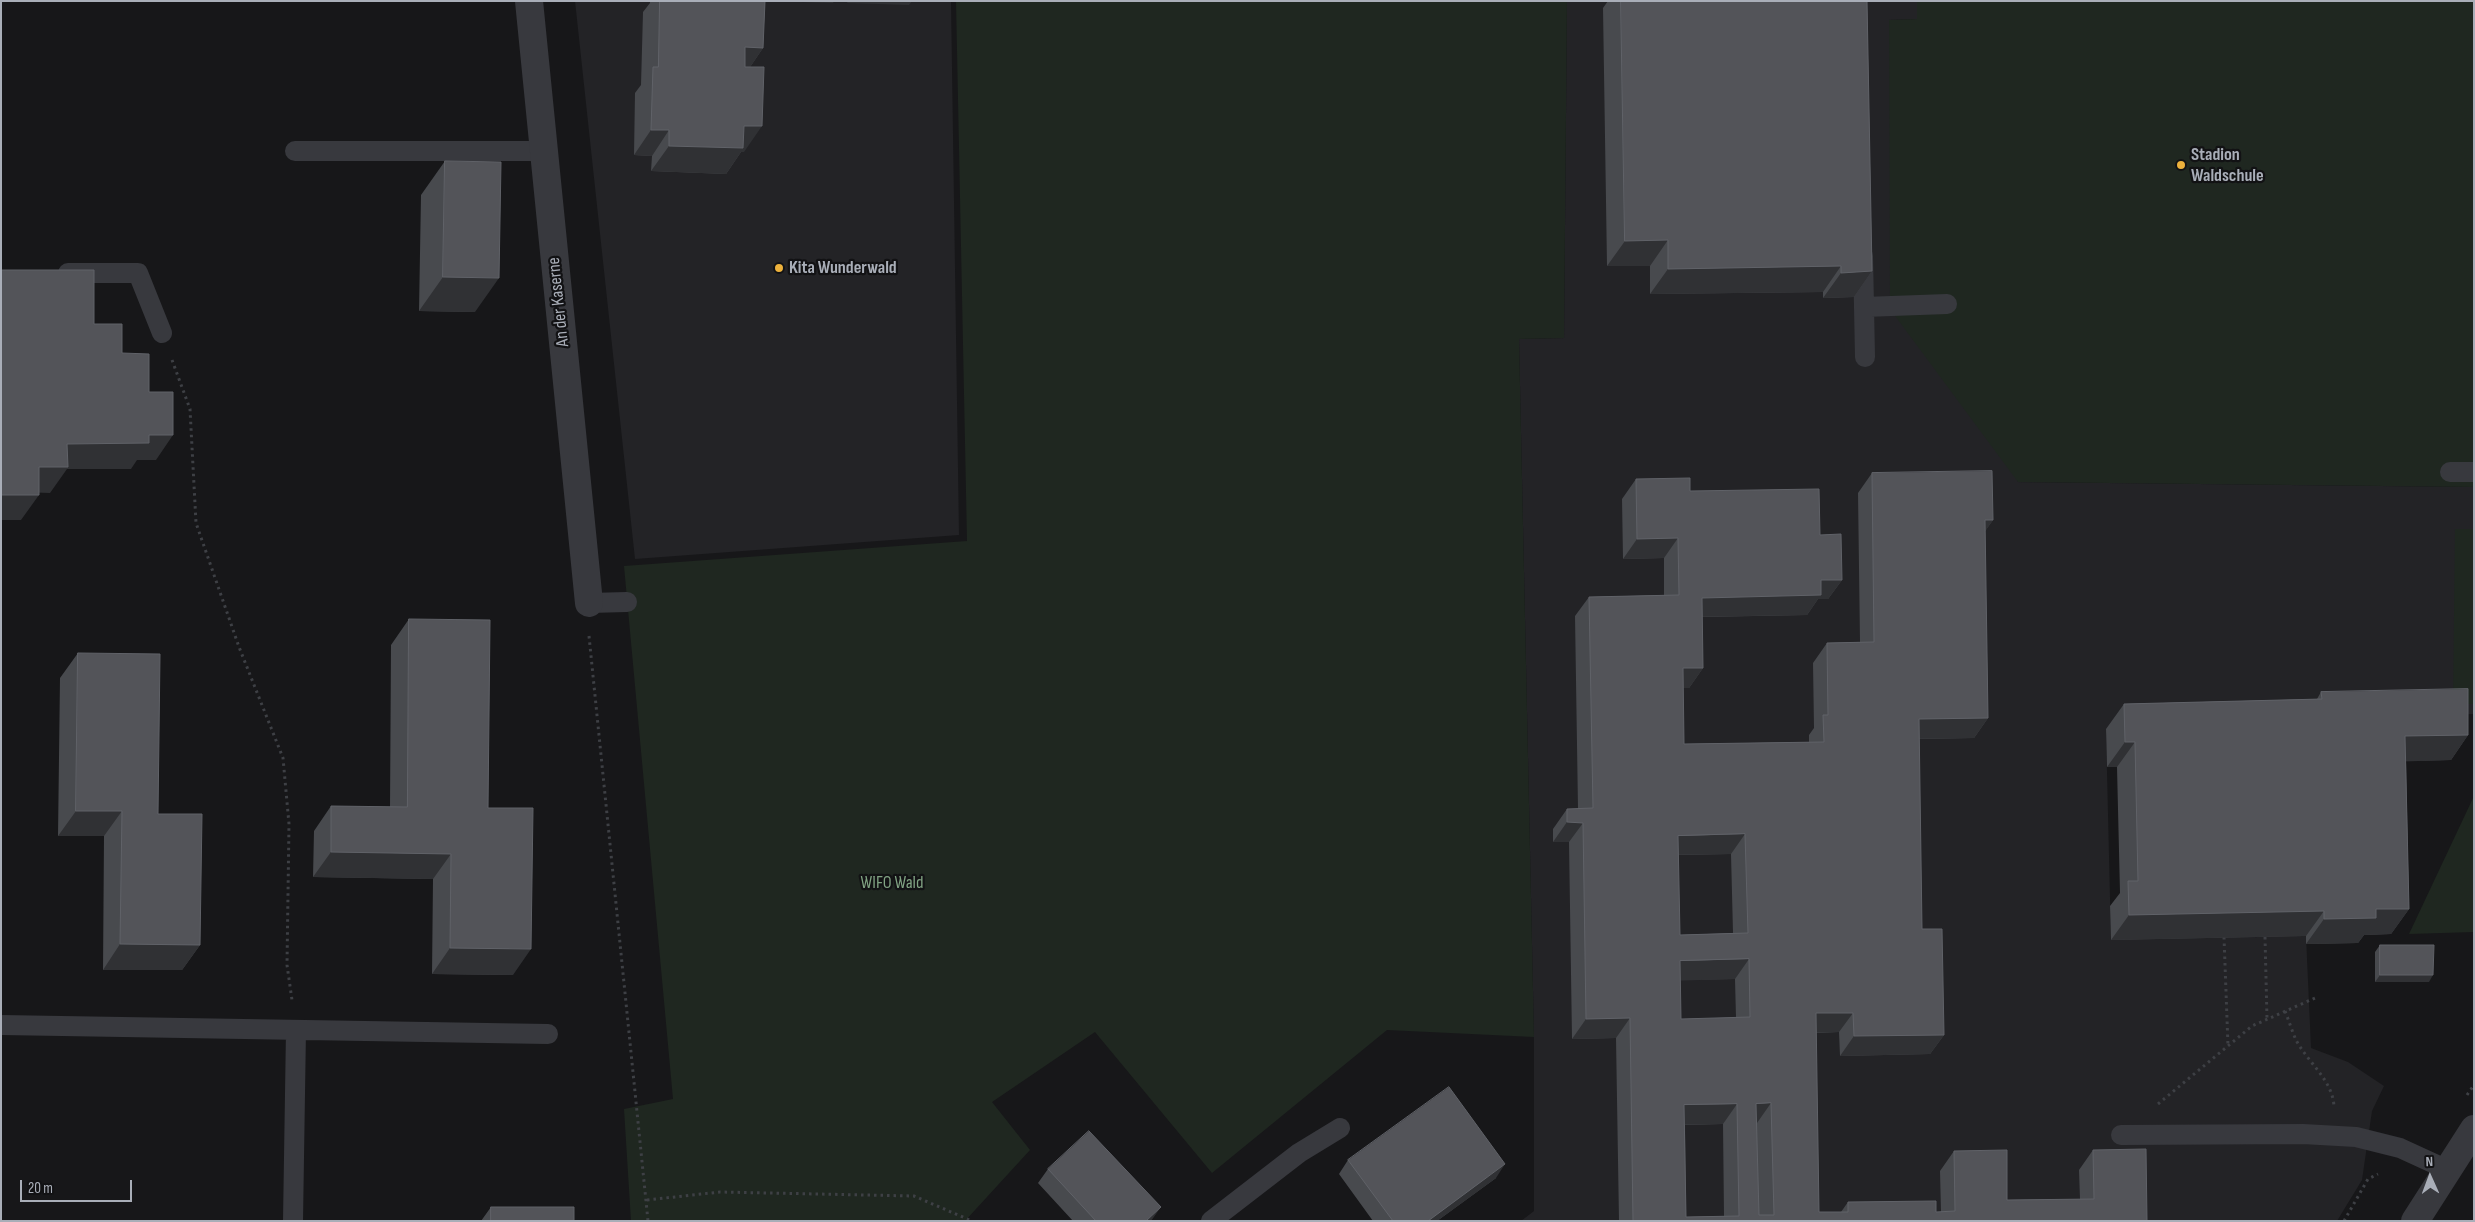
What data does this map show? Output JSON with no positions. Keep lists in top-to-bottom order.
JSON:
{
  "streets": {
    "street": ["An der Kaserne"]
  },
  "parks": ["WIFO Wald"],
  "places": ["Stadion Waldschule", "Kita Wunderwald"],
  "scale_bar": "20 m",
  "north": "top"
}
